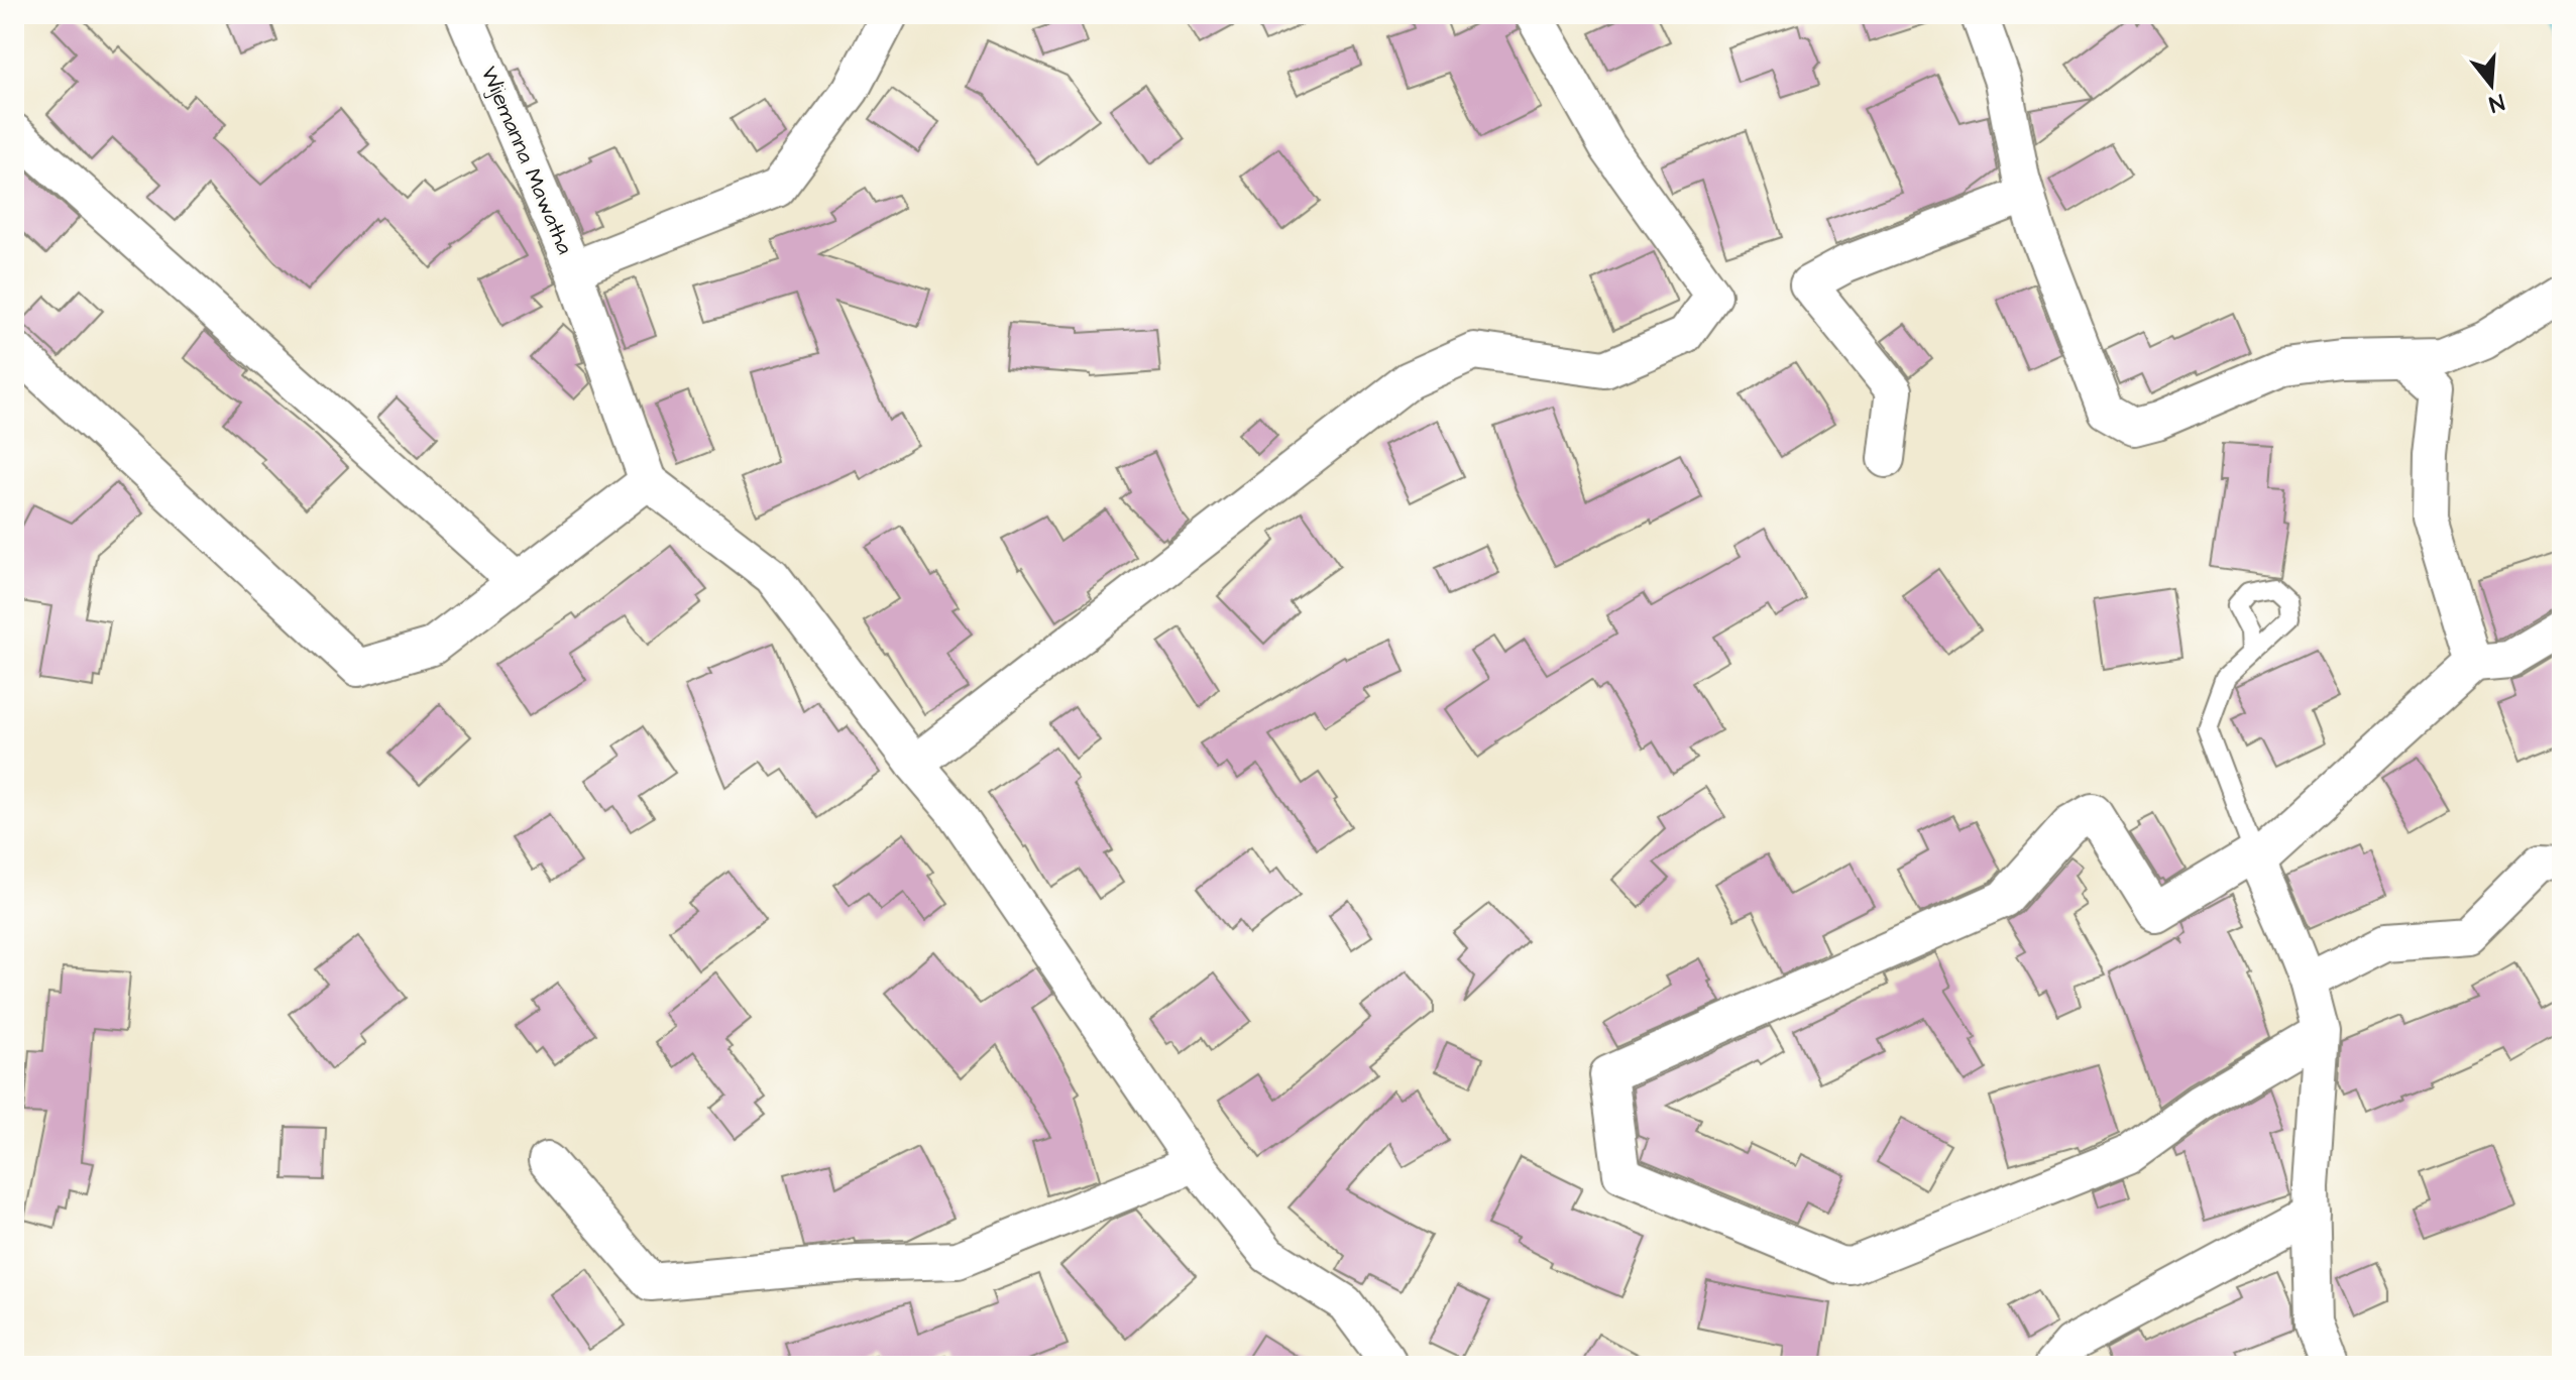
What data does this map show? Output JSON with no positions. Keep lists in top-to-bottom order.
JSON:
{
  "streets": {
    "street": ["Wijemanna Mawatha"]
  },
  "north": "bottom"
}
